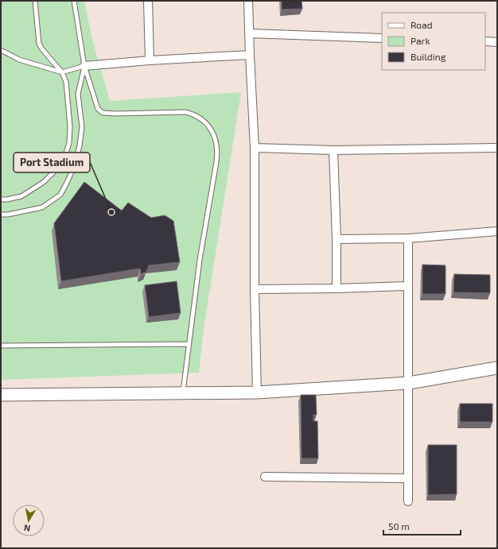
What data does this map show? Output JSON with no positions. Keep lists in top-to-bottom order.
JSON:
{
  "places": ["Port Stadium"],
  "legend": ["Road", "Park", "Building"],
  "scale_bar": "50 m",
  "north": "bottom"
}
